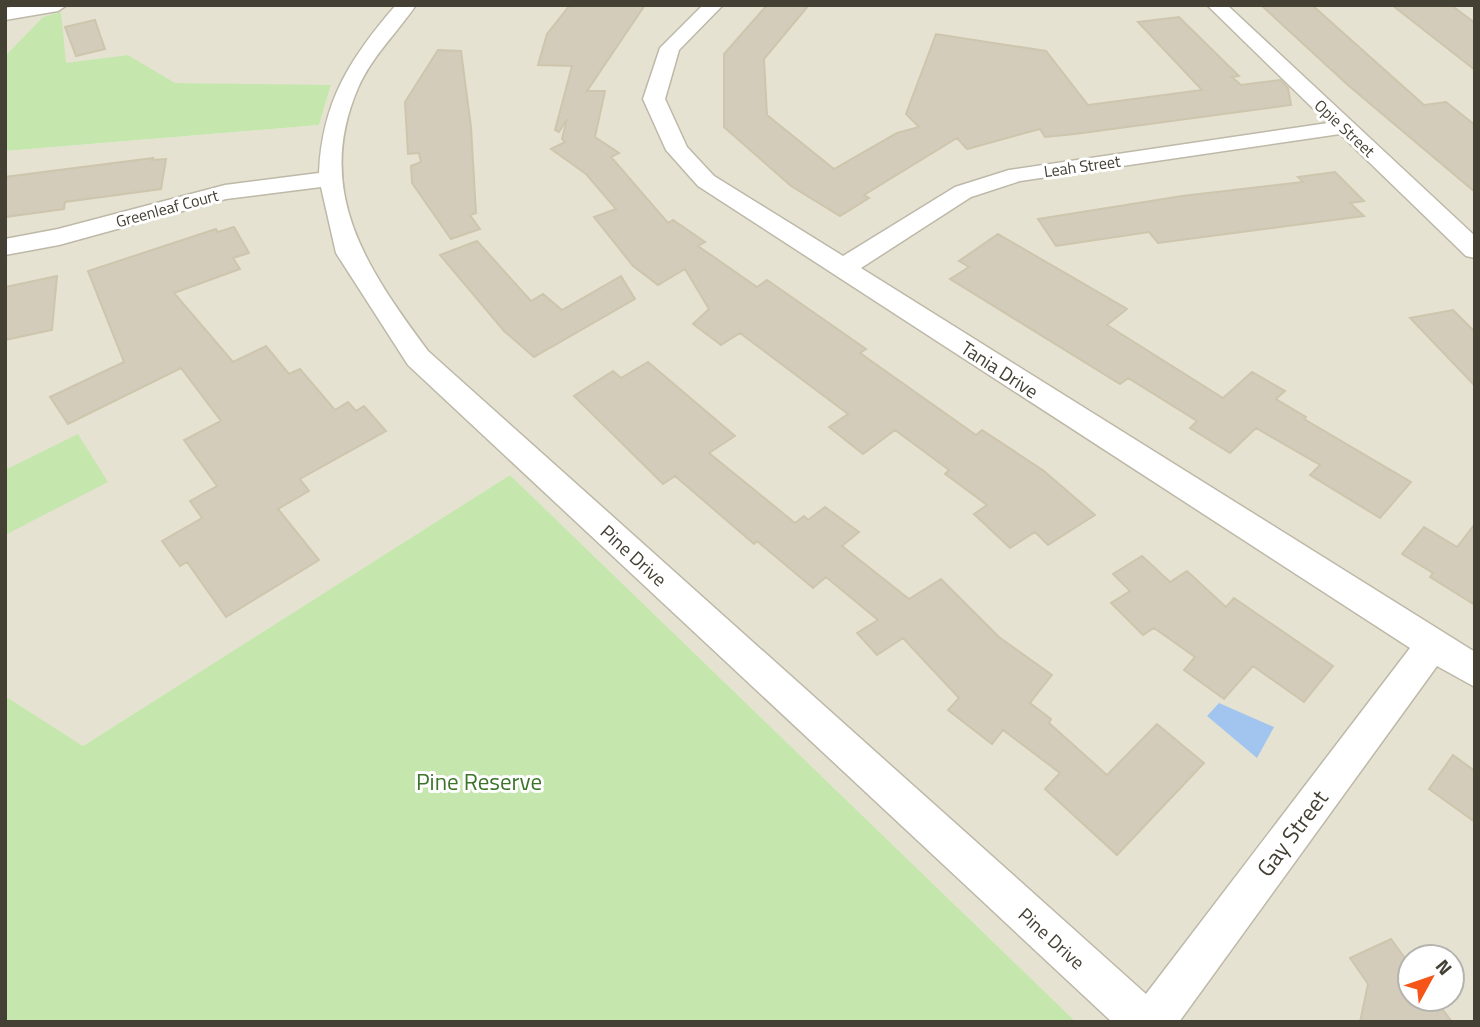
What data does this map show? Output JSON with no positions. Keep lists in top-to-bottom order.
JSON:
{
  "streets": {
    "street": [
      "Opie Street",
      "Leah Street",
      "Greenleaf Court",
      "Tania Drive",
      "Pine Drive",
      "Gay Street"
    ]
  },
  "crossings": [
    ["Opie Street", "Leah Street"],
    ["Leah Street", "Tania Drive"],
    ["Greenleaf Court", "Pine Drive"],
    ["Tania Drive", "Gay Street"]
  ],
  "parks": ["Pine Reserve"],
  "north": "top right"
}
